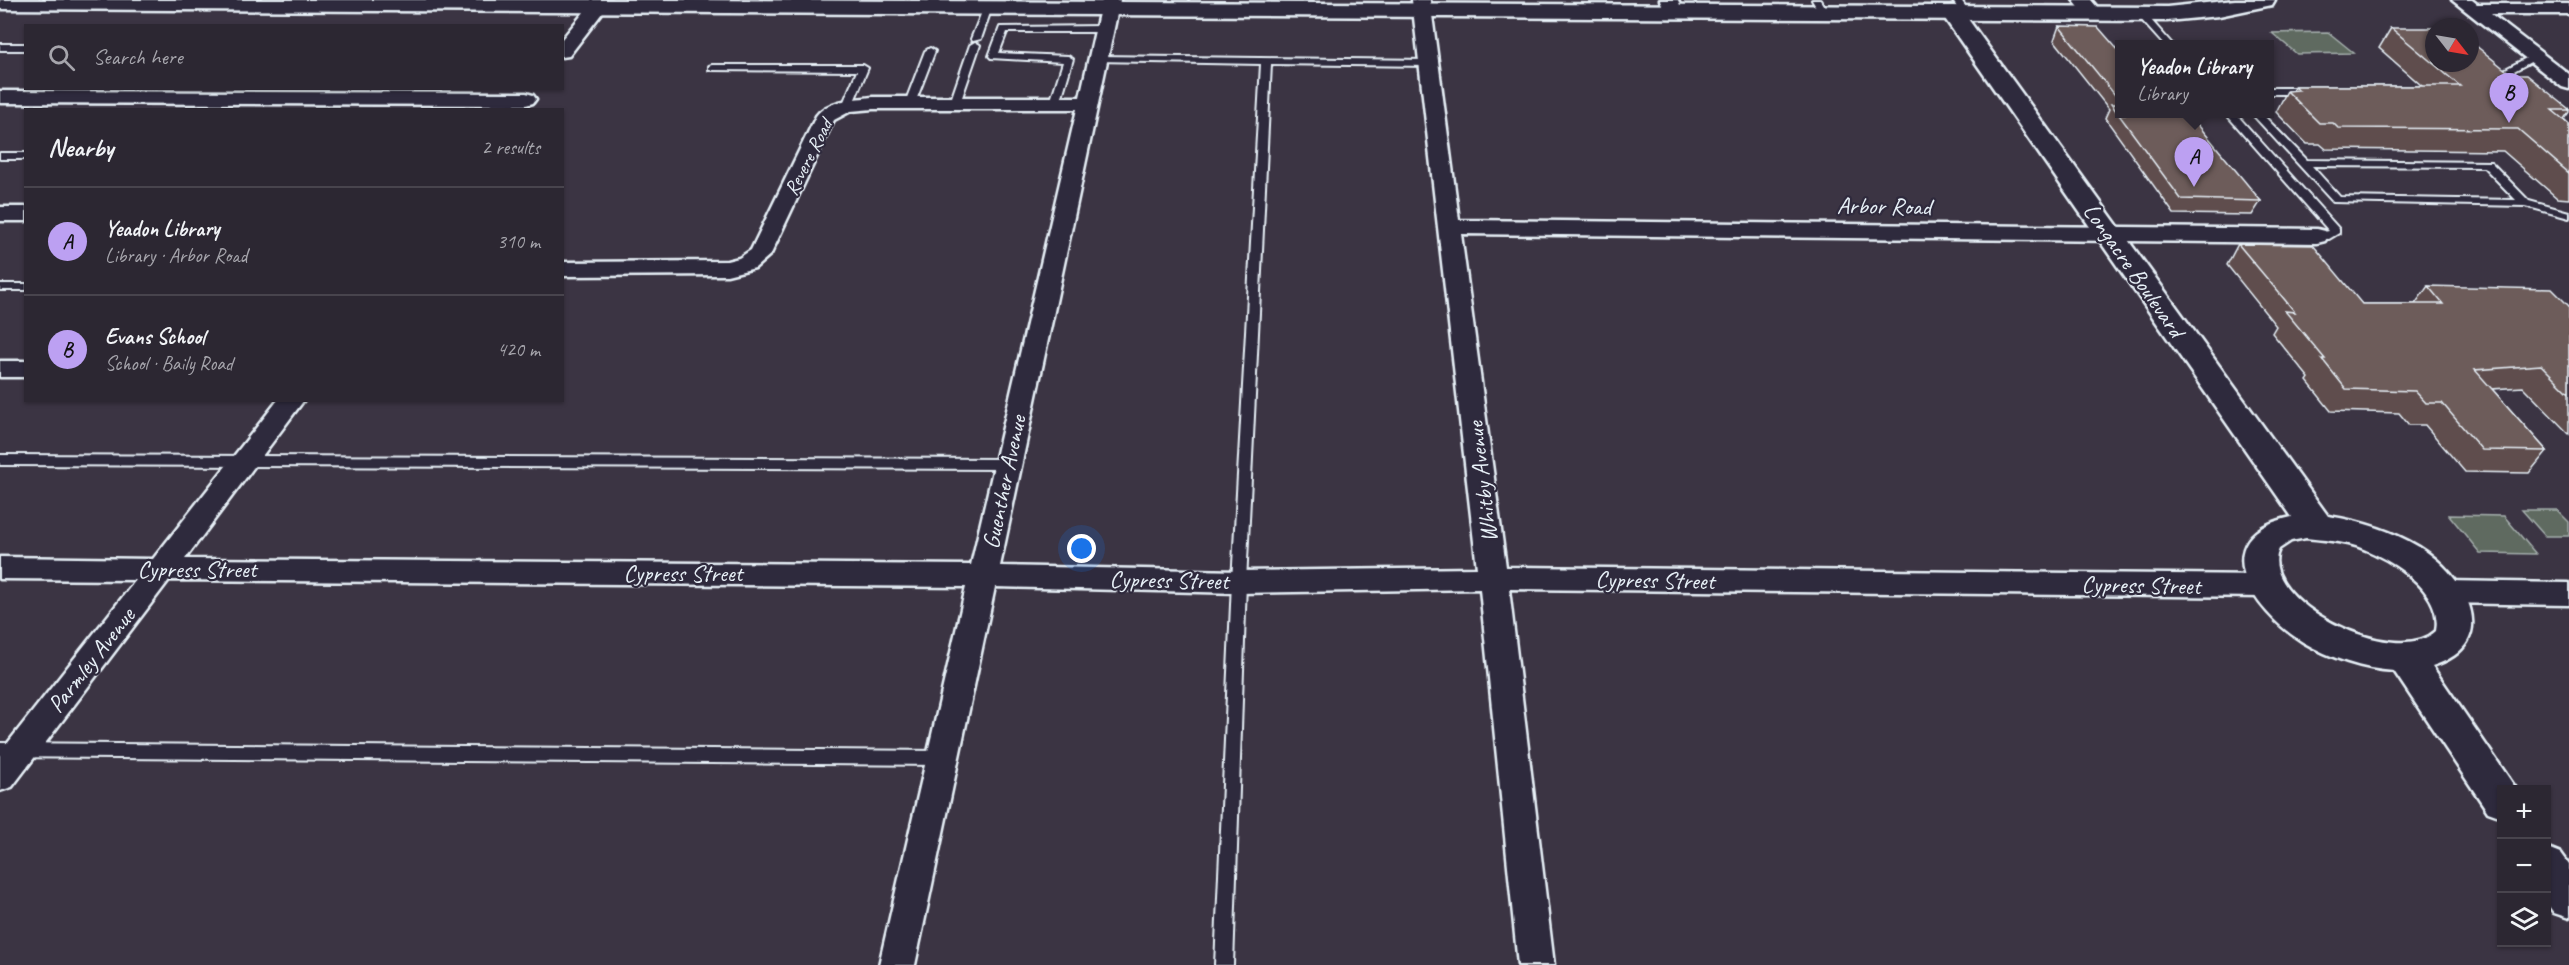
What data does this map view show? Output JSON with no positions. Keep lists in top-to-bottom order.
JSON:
{
  "streets": {
    "main road": ["Longacre Boulevard"],
    "street": [
      "Revere Road",
      "Arbor Road",
      "Guenther Avenue",
      "Whitby Avenue",
      "Cypress Street",
      "Parmley Avenue"
    ]
  },
  "crossings": [
    ["Revere Road", "Guenther Avenue"],
    ["Arbor Road", "Longacre Boulevard"],
    ["Arbor Road", "Whitby Avenue"],
    ["Guenther Avenue", "Cypress Street"],
    ["Whitby Avenue", "Cypress Street"],
    ["Cypress Street", "Parmley Avenue"]
  ],
  "north": "bottom right",
  "page": {
    "search": "Search here",
    "popup": ["Yeadon Library", "Library"],
    "pins": ["B", "A"],
    "heading": ["Nearby", "2 results"],
    "list": [
      {
        "mark": "A",
        "name": "Yeadon Library",
        "note": "Library · Arbor Road",
        "value": "310 m"
      },
      {
        "mark": "B",
        "name": "Evans School",
        "note": "School · Baily Road",
        "value": "420 m"
      }
    ],
    "map_buttons": ["+", "−"]
  }
}
